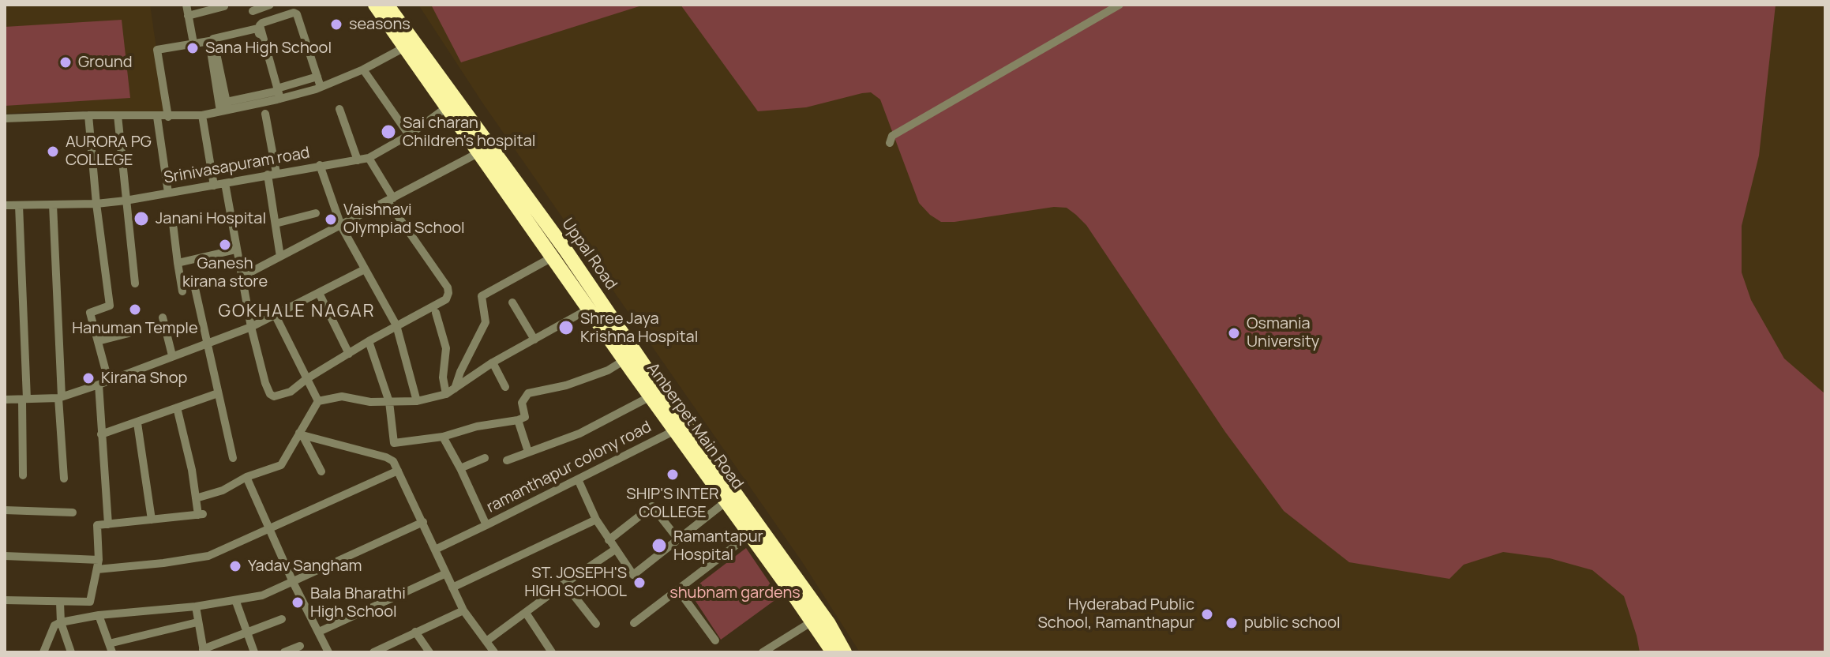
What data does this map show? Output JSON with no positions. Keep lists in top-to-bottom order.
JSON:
{
  "streets": {
    "highway": ["Uppal Road", "Amberpet Main Road"],
    "street": ["Srinivasapuram road", "ramanthapur colony road"]
  },
  "crossings": [
    ["Srinivasapuram road", "Uppal Road"],
    ["Srinivasapuram road", "Amberpet Main Road"],
    ["Uppal Road", "Amberpet Main Road"],
    ["Uppal Road", "ramanthapur colony road"],
    ["Amberpet Main Road", "ramanthapur colony road"]
  ],
  "districts": ["GOKHALE NAGAR"],
  "parks": ["shubnam gardens"],
  "places": [
    "seasons",
    "Sana High School",
    "Ground",
    "Sai charan Children's hospital",
    "AURORA PG COLLEGE",
    "Janani Hospital",
    "Vaishnavi Olympiad School",
    "Ganesh kirana store",
    "Hanuman Temple",
    "Shree Jaya Krishna Hospital",
    "Osmania University",
    "Kirana Shop",
    "SHIP'S INTER COLLEGE",
    "Ramantapur Hospital",
    "Yadav Sangham",
    "ST. JOSEPH'S HIGH SCHOOL",
    "Bala Bharathi High School",
    "Hyderabad Public School, Ramanthapur",
    "public school"
  ]
}
